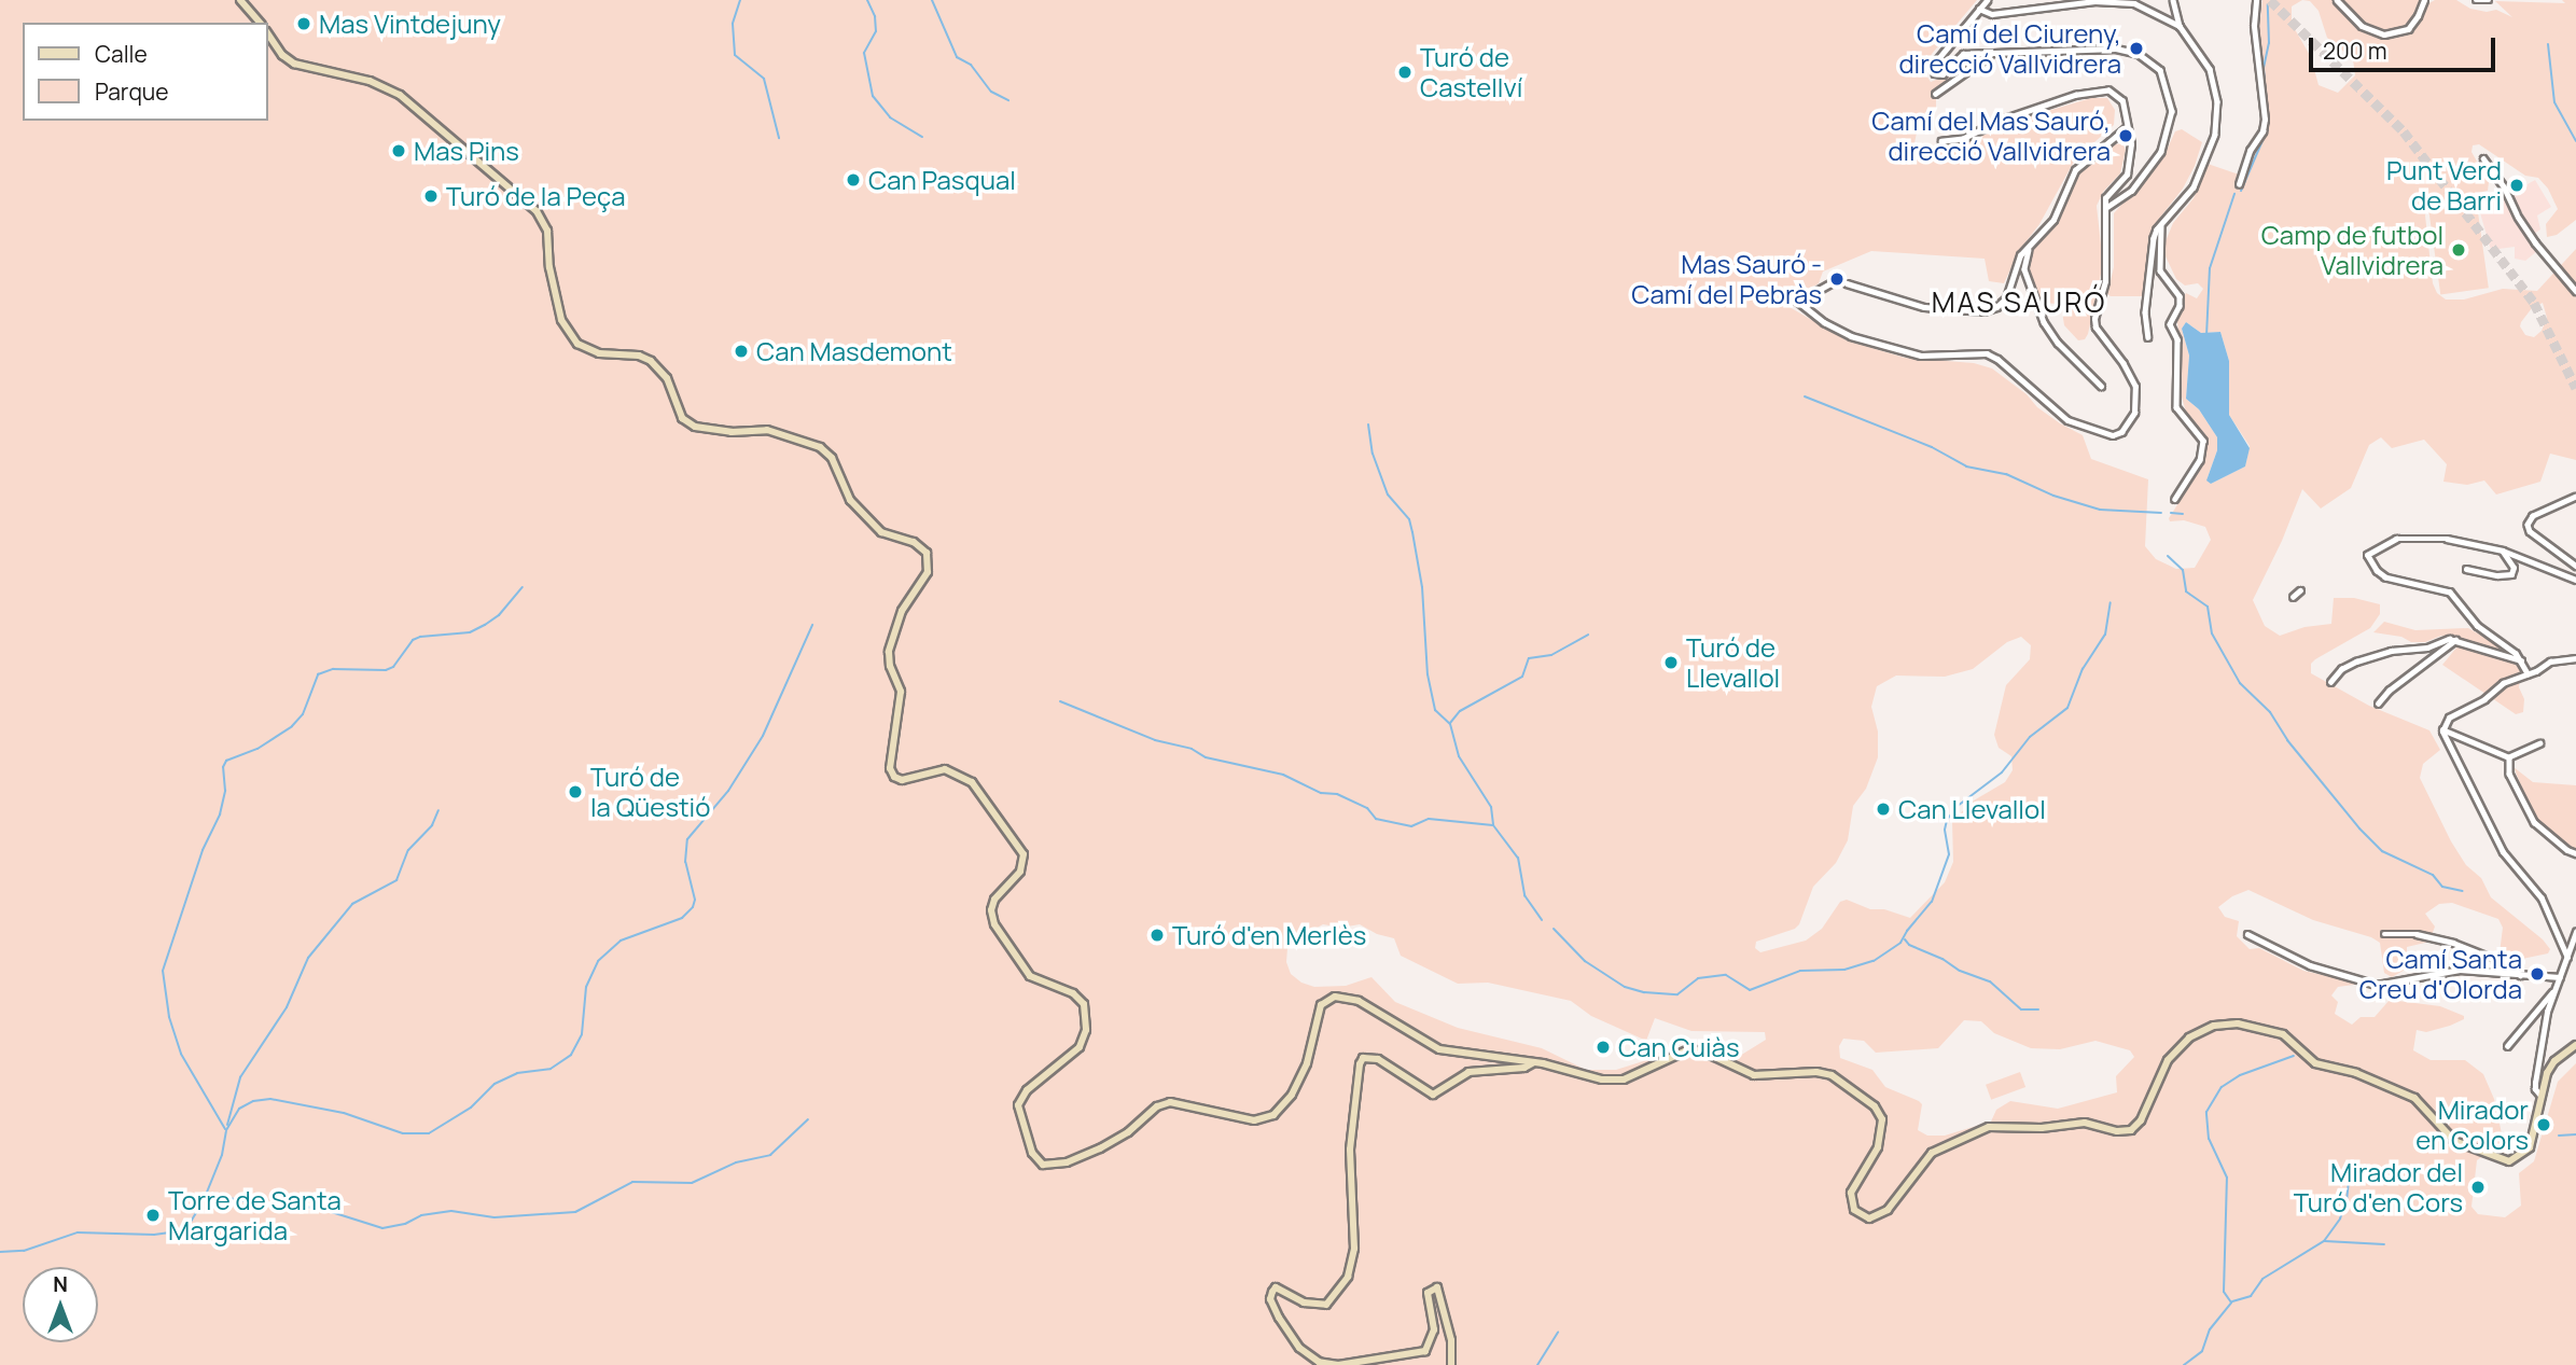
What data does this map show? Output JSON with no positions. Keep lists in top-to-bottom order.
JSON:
{
  "districts": ["MAS SAURÓ"],
  "places": [
    "Mas Vintdejuny",
    "Camí del Ciureny, direcció Vallvidrera",
    "Turó de Castellví",
    "Camí del Mas Sauró, direcció Vallvidrera",
    "Mas Pins",
    "Can Pasqual",
    "Punt Verd de Barri",
    "Turó de la Peça",
    "Camp de futbol Vallvidrera",
    "Mas Sauró - Camí del Pebràs",
    "Can Masdemont",
    "Turó de Llevallol",
    "Turó de la Qüestió",
    "Can Llevallol",
    "Turó d'en Merlès",
    "Camí Santa Creu d'Olorda",
    "Can Cuiàs",
    "Mirador en Colors",
    "Mirador del Turó d'en Cors",
    "Torre de Santa Margarida"
  ],
  "legend": ["Calle", "Parque"],
  "scale_bar": "200 m",
  "north": "top"
}
